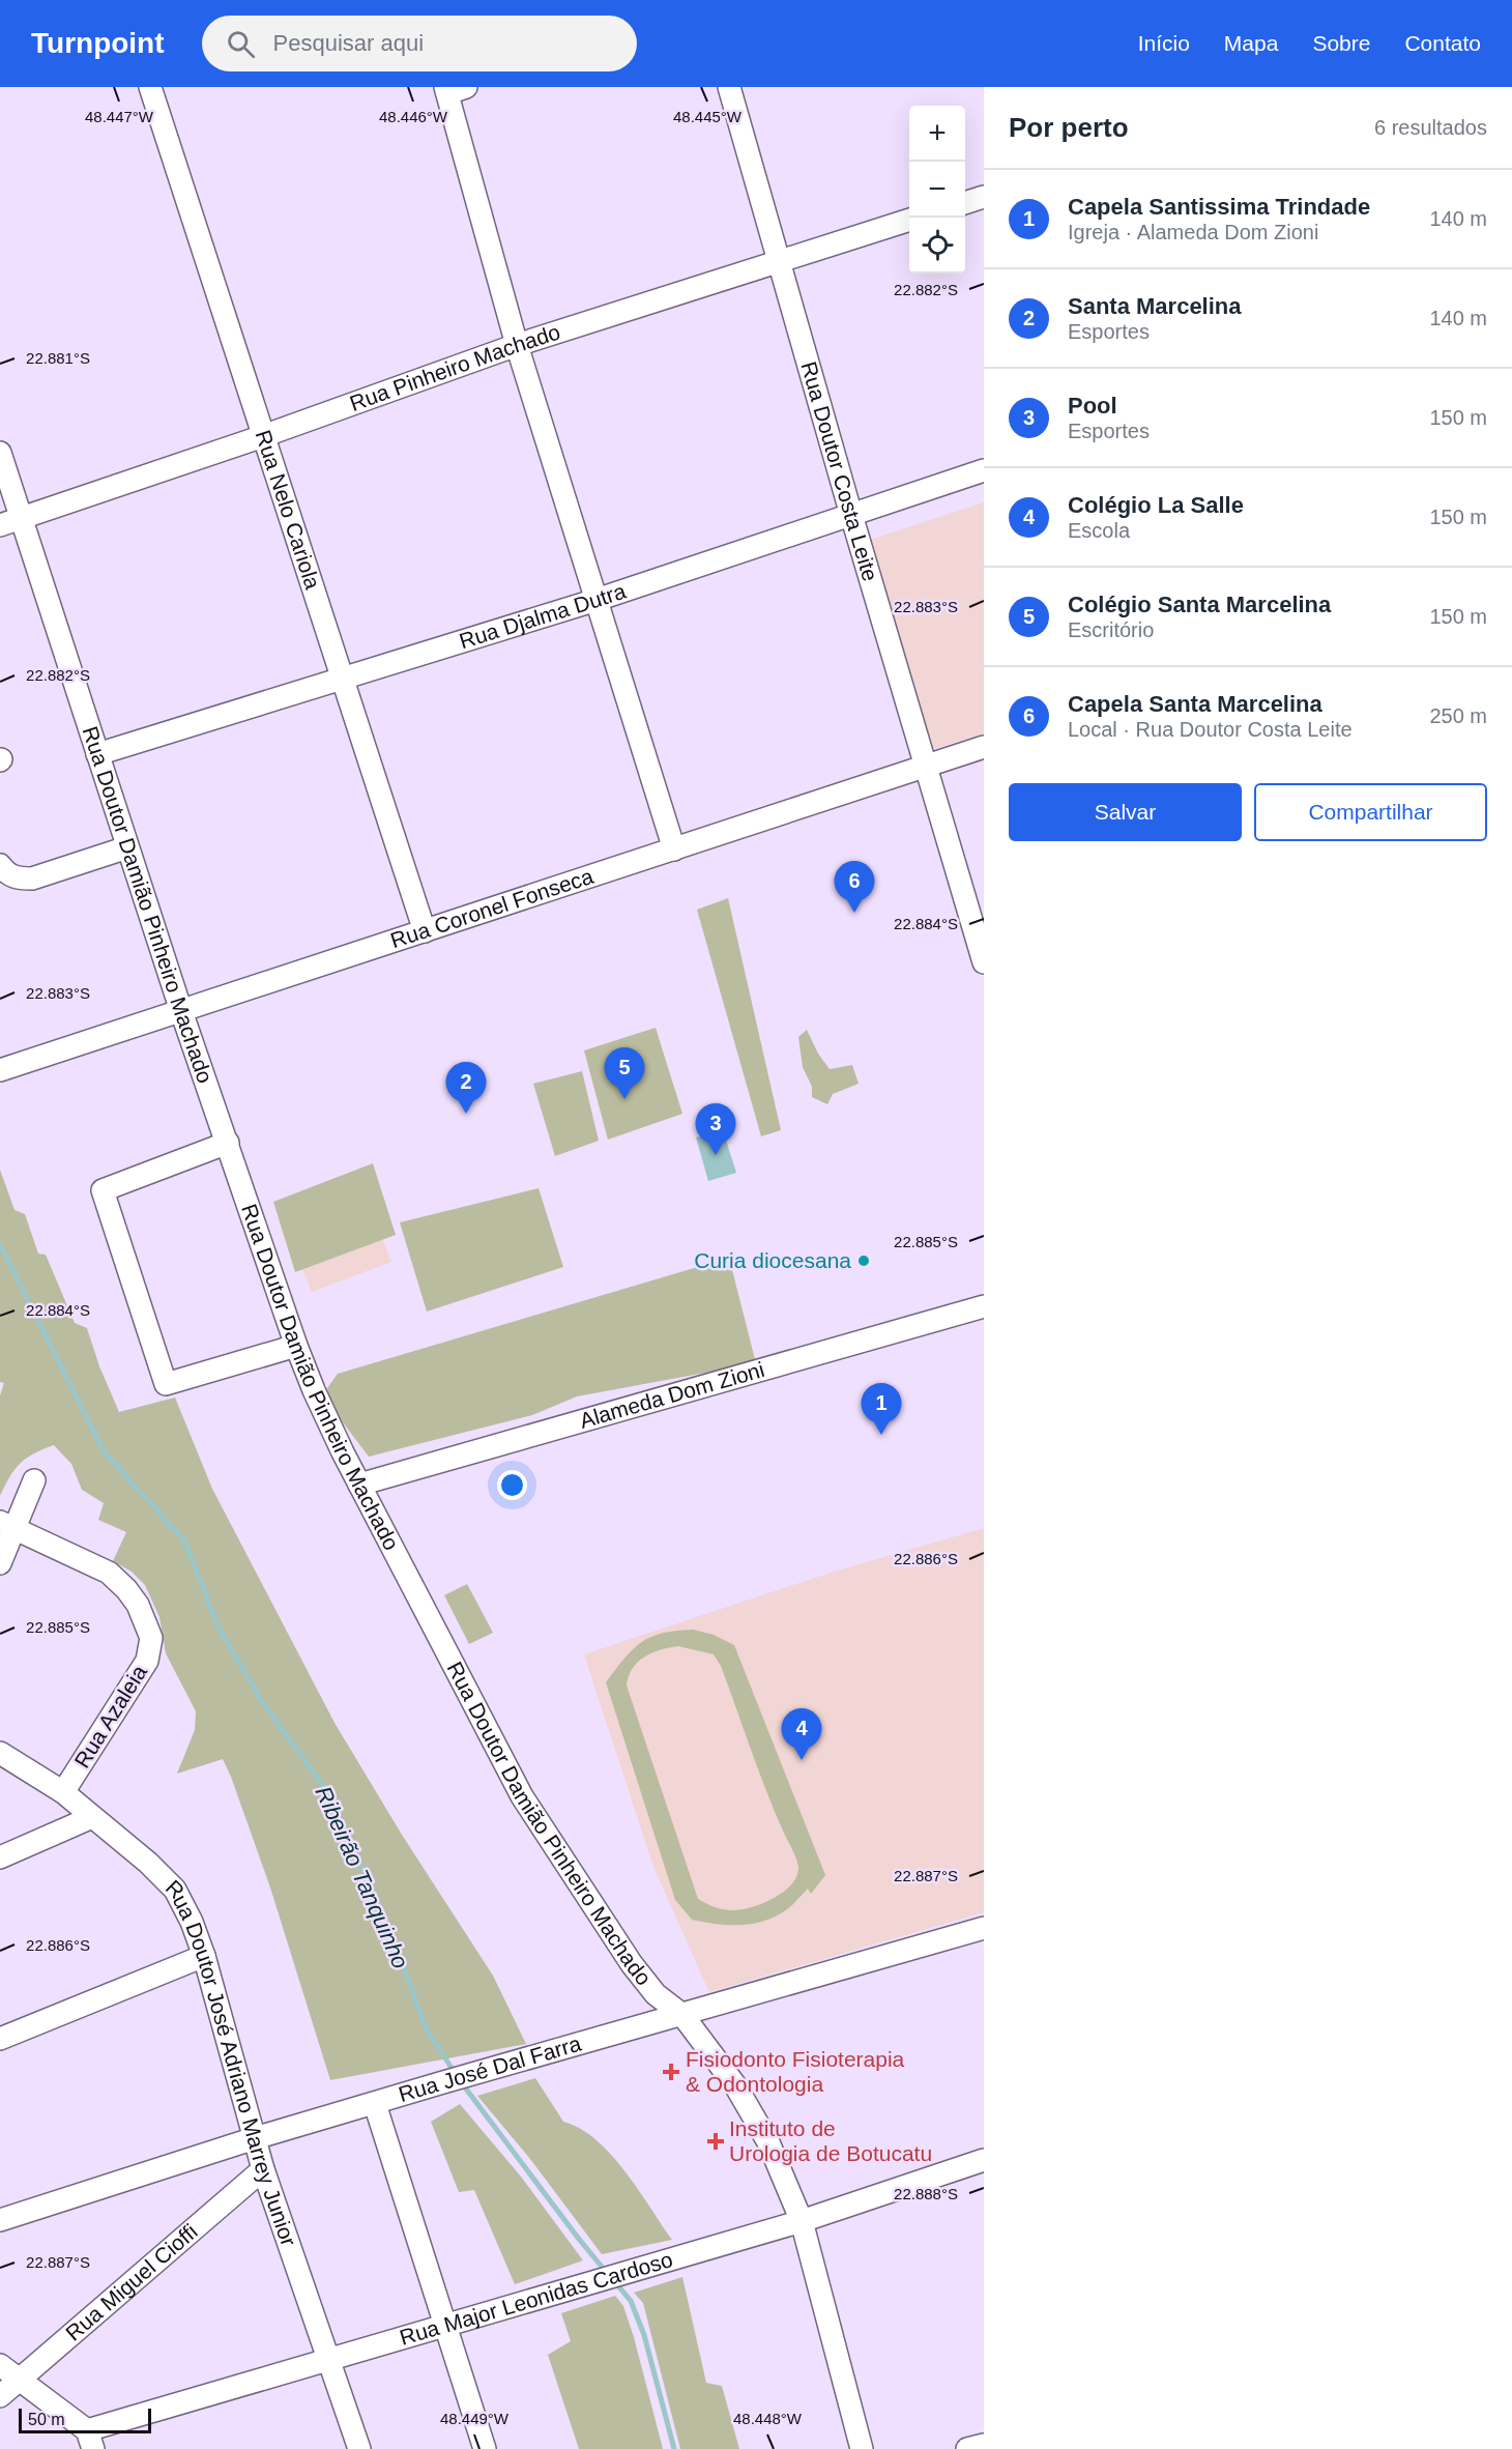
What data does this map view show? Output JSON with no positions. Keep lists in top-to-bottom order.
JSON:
{
  "streets": {
    "street": [
      "Rua Pinheiro Machado",
      "Rua Doutor Costa Leite",
      "Rua Nelo Cariola",
      "Rua Djalma Dutra",
      "Rua Doutor Damião Pinheiro Machado",
      "Rua Coronel Fonseca",
      "Alameda Dom Zioni",
      "Rua Azaleia",
      "Rua Doutor José Adriano Marrey Junior",
      "Rua José Dal Farra",
      "Rua Miguel Cioffi",
      "Rua Major Leonidas Cardoso"
    ]
  },
  "crossings": [
    ["Rua Pinheiro Machado", "Rua Doutor Costa Leite"],
    ["Rua Pinheiro Machado", "Rua Nelo Cariola"],
    ["Rua Pinheiro Machado", "Rua Doutor Damião Pinheiro Machado"],
    ["Rua Doutor Costa Leite", "Rua Djalma Dutra"],
    ["Rua Doutor Costa Leite", "Rua Coronel Fonseca"],
    ["Rua Nelo Cariola", "Rua Djalma Dutra"],
    ["Rua Nelo Cariola", "Rua Coronel Fonseca"],
    ["Rua Djalma Dutra", "Rua Doutor Damião Pinheiro Machado"],
    ["Rua Doutor Damião Pinheiro Machado", "Rua Coronel Fonseca"],
    ["Rua Doutor Damião Pinheiro Machado", "Alameda Dom Zioni"],
    ["Rua Doutor Damião Pinheiro Machado", "Rua José Dal Farra"],
    ["Rua Doutor Damião Pinheiro Machado", "Rua Major Leonidas Cardoso"],
    ["Rua Azaleia", "Rua Doutor José Adriano Marrey Junior"],
    ["Rua Doutor José Adriano Marrey Junior", "Rua José Dal Farra"],
    ["Rua Doutor José Adriano Marrey Junior", "Rua Miguel Cioffi"],
    ["Rua Doutor José Adriano Marrey Junior", "Rua Major Leonidas Cardoso"]
  ],
  "water": ["Ribeirão Tanquinho"],
  "places": {
    "other": ["Curia diocesana"],
    "health": ["Fisiodonto Fisioterapia & Odontologia", "Instituto de Urologia de Botucatu"]
  },
  "scale_bar": "50 m",
  "page": {
    "header": "Turnpoint",
    "search": "Pesquisar aqui",
    "nav": [
      "Início",
      "Mapa",
      "Sobre",
      "Contato"
    ],
    "heading": ["Por perto", "6 resultados"],
    "map_buttons": ["+", "−"],
    "list": [
      {
        "mark": "1",
        "name": "Capela Santissima Trindade",
        "note": "Igreja · Alameda Dom Zioni",
        "value": "140 m"
      },
      {
        "mark": "2",
        "name": "Santa Marcelina",
        "note": "Esportes",
        "value": "140 m"
      },
      {
        "mark": "3",
        "name": "Pool",
        "note": "Esportes",
        "value": "150 m"
      },
      {
        "mark": "4",
        "name": "Colégio La Salle",
        "note": "Escola",
        "value": "150 m"
      },
      {
        "mark": "5",
        "name": "Colégio Santa Marcelina",
        "note": "Escritório",
        "value": "150 m"
      },
      {
        "mark": "6",
        "name": "Capela Santa Marcelina",
        "note": "Local · Rua Doutor Costa Leite",
        "value": "250 m"
      }
    ],
    "buttons": ["Salvar", "Compartilhar"],
    "pins": [
      "6",
      "5",
      "2",
      "3",
      "1",
      "4"
    ],
    "scale": "50 m"
  },
  "coordinates": [
    "48.447°W",
    "48.446°W",
    "48.445°W",
    "22.882°S",
    "22.881°S",
    "22.883°S",
    "22.884°S",
    "22.885°S",
    "22.886°S",
    "22.887°S",
    "22.888°S",
    "48.449°W",
    "48.448°W"
  ]
}
